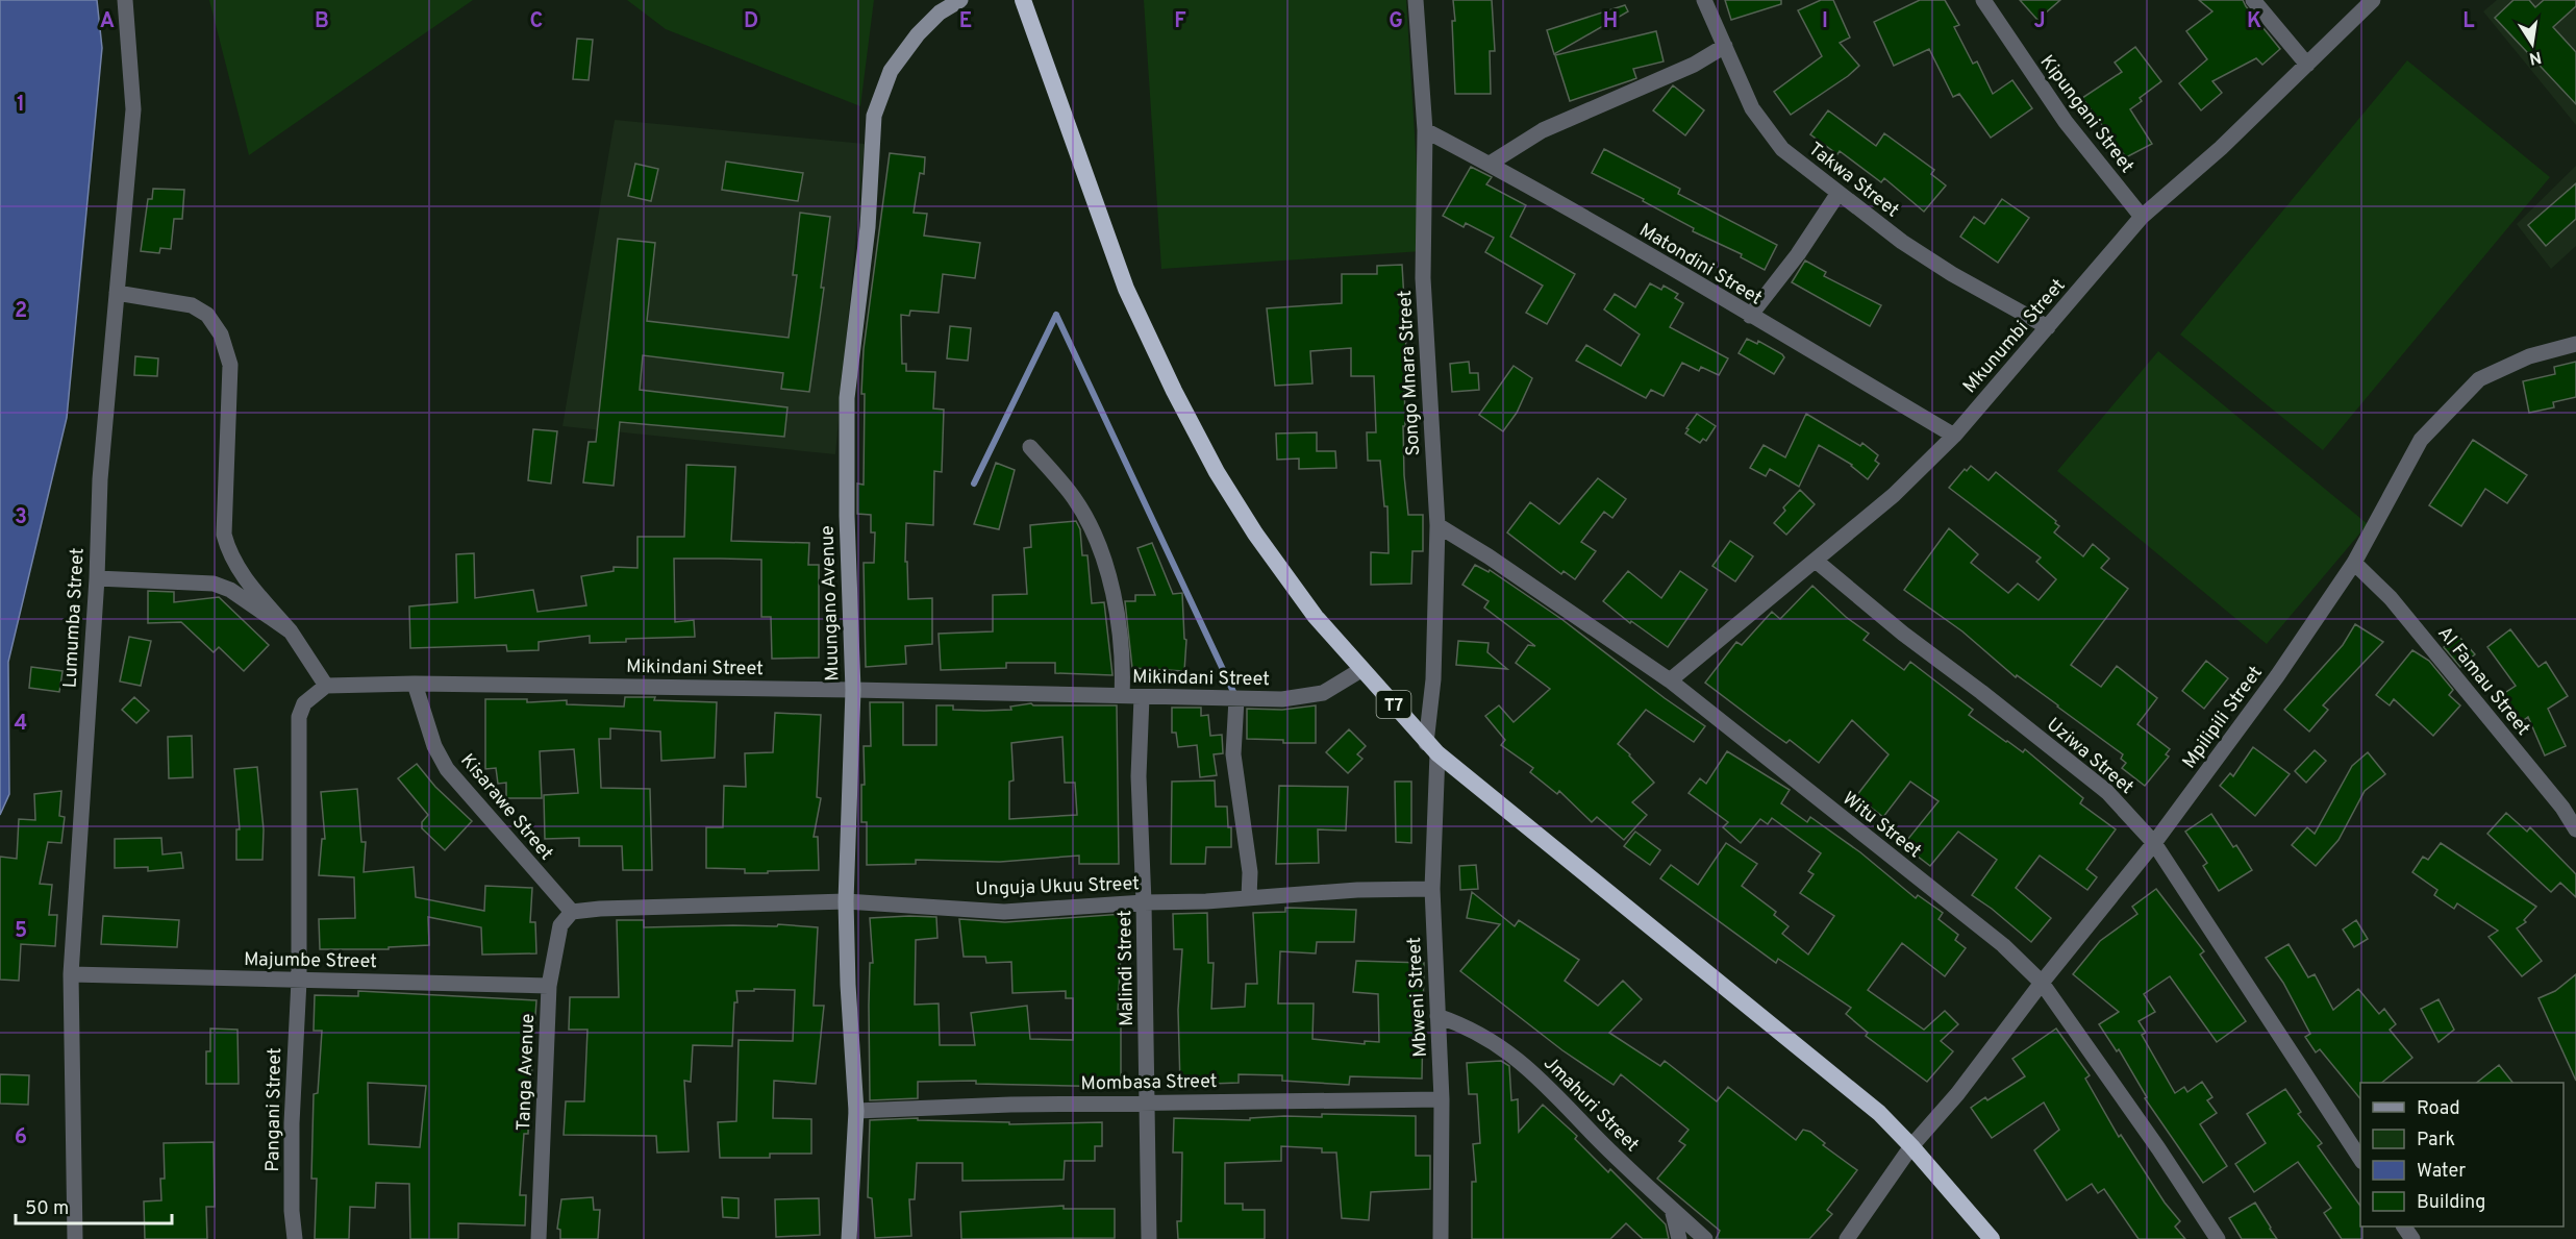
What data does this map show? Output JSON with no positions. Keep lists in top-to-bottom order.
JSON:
{
  "streets": {
    "highway": ["T7"],
    "main road": ["Muungano Avenue"],
    "street": [
      "Kipungani Street",
      "Takwa Street",
      "Matondini Street",
      "Mkunumbi Street",
      "Songo Mnara Street",
      "Lumumba Street",
      "Mikindani Street",
      "Al Famau Street",
      "Mpilipili Street",
      "Uziwa Street",
      "Kisarawe Street",
      "Witu Street",
      "Unguja Ukuu Street",
      "Majumbe Street",
      "Malindi Street",
      "Mbweni Street",
      "Tanga Avenue",
      "Mombasa Street",
      "Jmahuri Street",
      "Pangani Street"
    ]
  },
  "crossings": [
    ["Kipungani Street", "Mkunumbi Street"],
    ["Takwa Street", "Mkunumbi Street"],
    ["Matondini Street", "Mkunumbi Street"],
    ["Matondini Street", "Songo Mnara Street"],
    ["Mkunumbi Street", "Uziwa Street"],
    ["Mkunumbi Street", "Witu Street"],
    ["Songo Mnara Street", "T7"],
    ["Songo Mnara Street", "Witu Street"],
    ["Songo Mnara Street", "Mbweni Street"],
    ["Muungano Avenue", "Mikindani Street"],
    ["Muungano Avenue", "Unguja Ukuu Street"],
    ["Muungano Avenue", "Mombasa Street"],
    ["Lumumba Street", "Majumbe Street"],
    ["Mikindani Street", "T7"],
    ["Mikindani Street", "Kisarawe Street"],
    ["Mikindani Street", "Malindi Street"],
    ["Al Famau Street", "Mpilipili Street"],
    ["T7", "Mpilipili Street"],
    ["T7", "Mbweni Street"],
    ["Mpilipili Street", "Uziwa Street"],
    ["Mpilipili Street", "Witu Street"],
    ["Kisarawe Street", "Unguja Ukuu Street"],
    ["Kisarawe Street", "Tanga Avenue"],
    ["Unguja Ukuu Street", "Malindi Street"],
    ["Unguja Ukuu Street", "Mbweni Street"],
    ["Unguja Ukuu Street", "Tanga Avenue"],
    ["Majumbe Street", "Tanga Avenue"],
    ["Majumbe Street", "Pangani Street"],
    ["Malindi Street", "Mombasa Street"],
    ["Mbweni Street", "Mombasa Street"],
    ["Mbweni Street", "Jmahuri Street"]
  ],
  "legend": [
    "Road",
    "Park",
    "Water",
    "Building"
  ],
  "scale_bar": "50 m",
  "north": "bottom",
  "grid": {
    "columns": [
      "A",
      "B",
      "C",
      "D",
      "E",
      "F",
      "G",
      "H",
      "I",
      "J",
      "K",
      "L"
    ],
    "rows": [
      "1",
      "2",
      "3",
      "4",
      "5",
      "6"
    ]
  }
}
